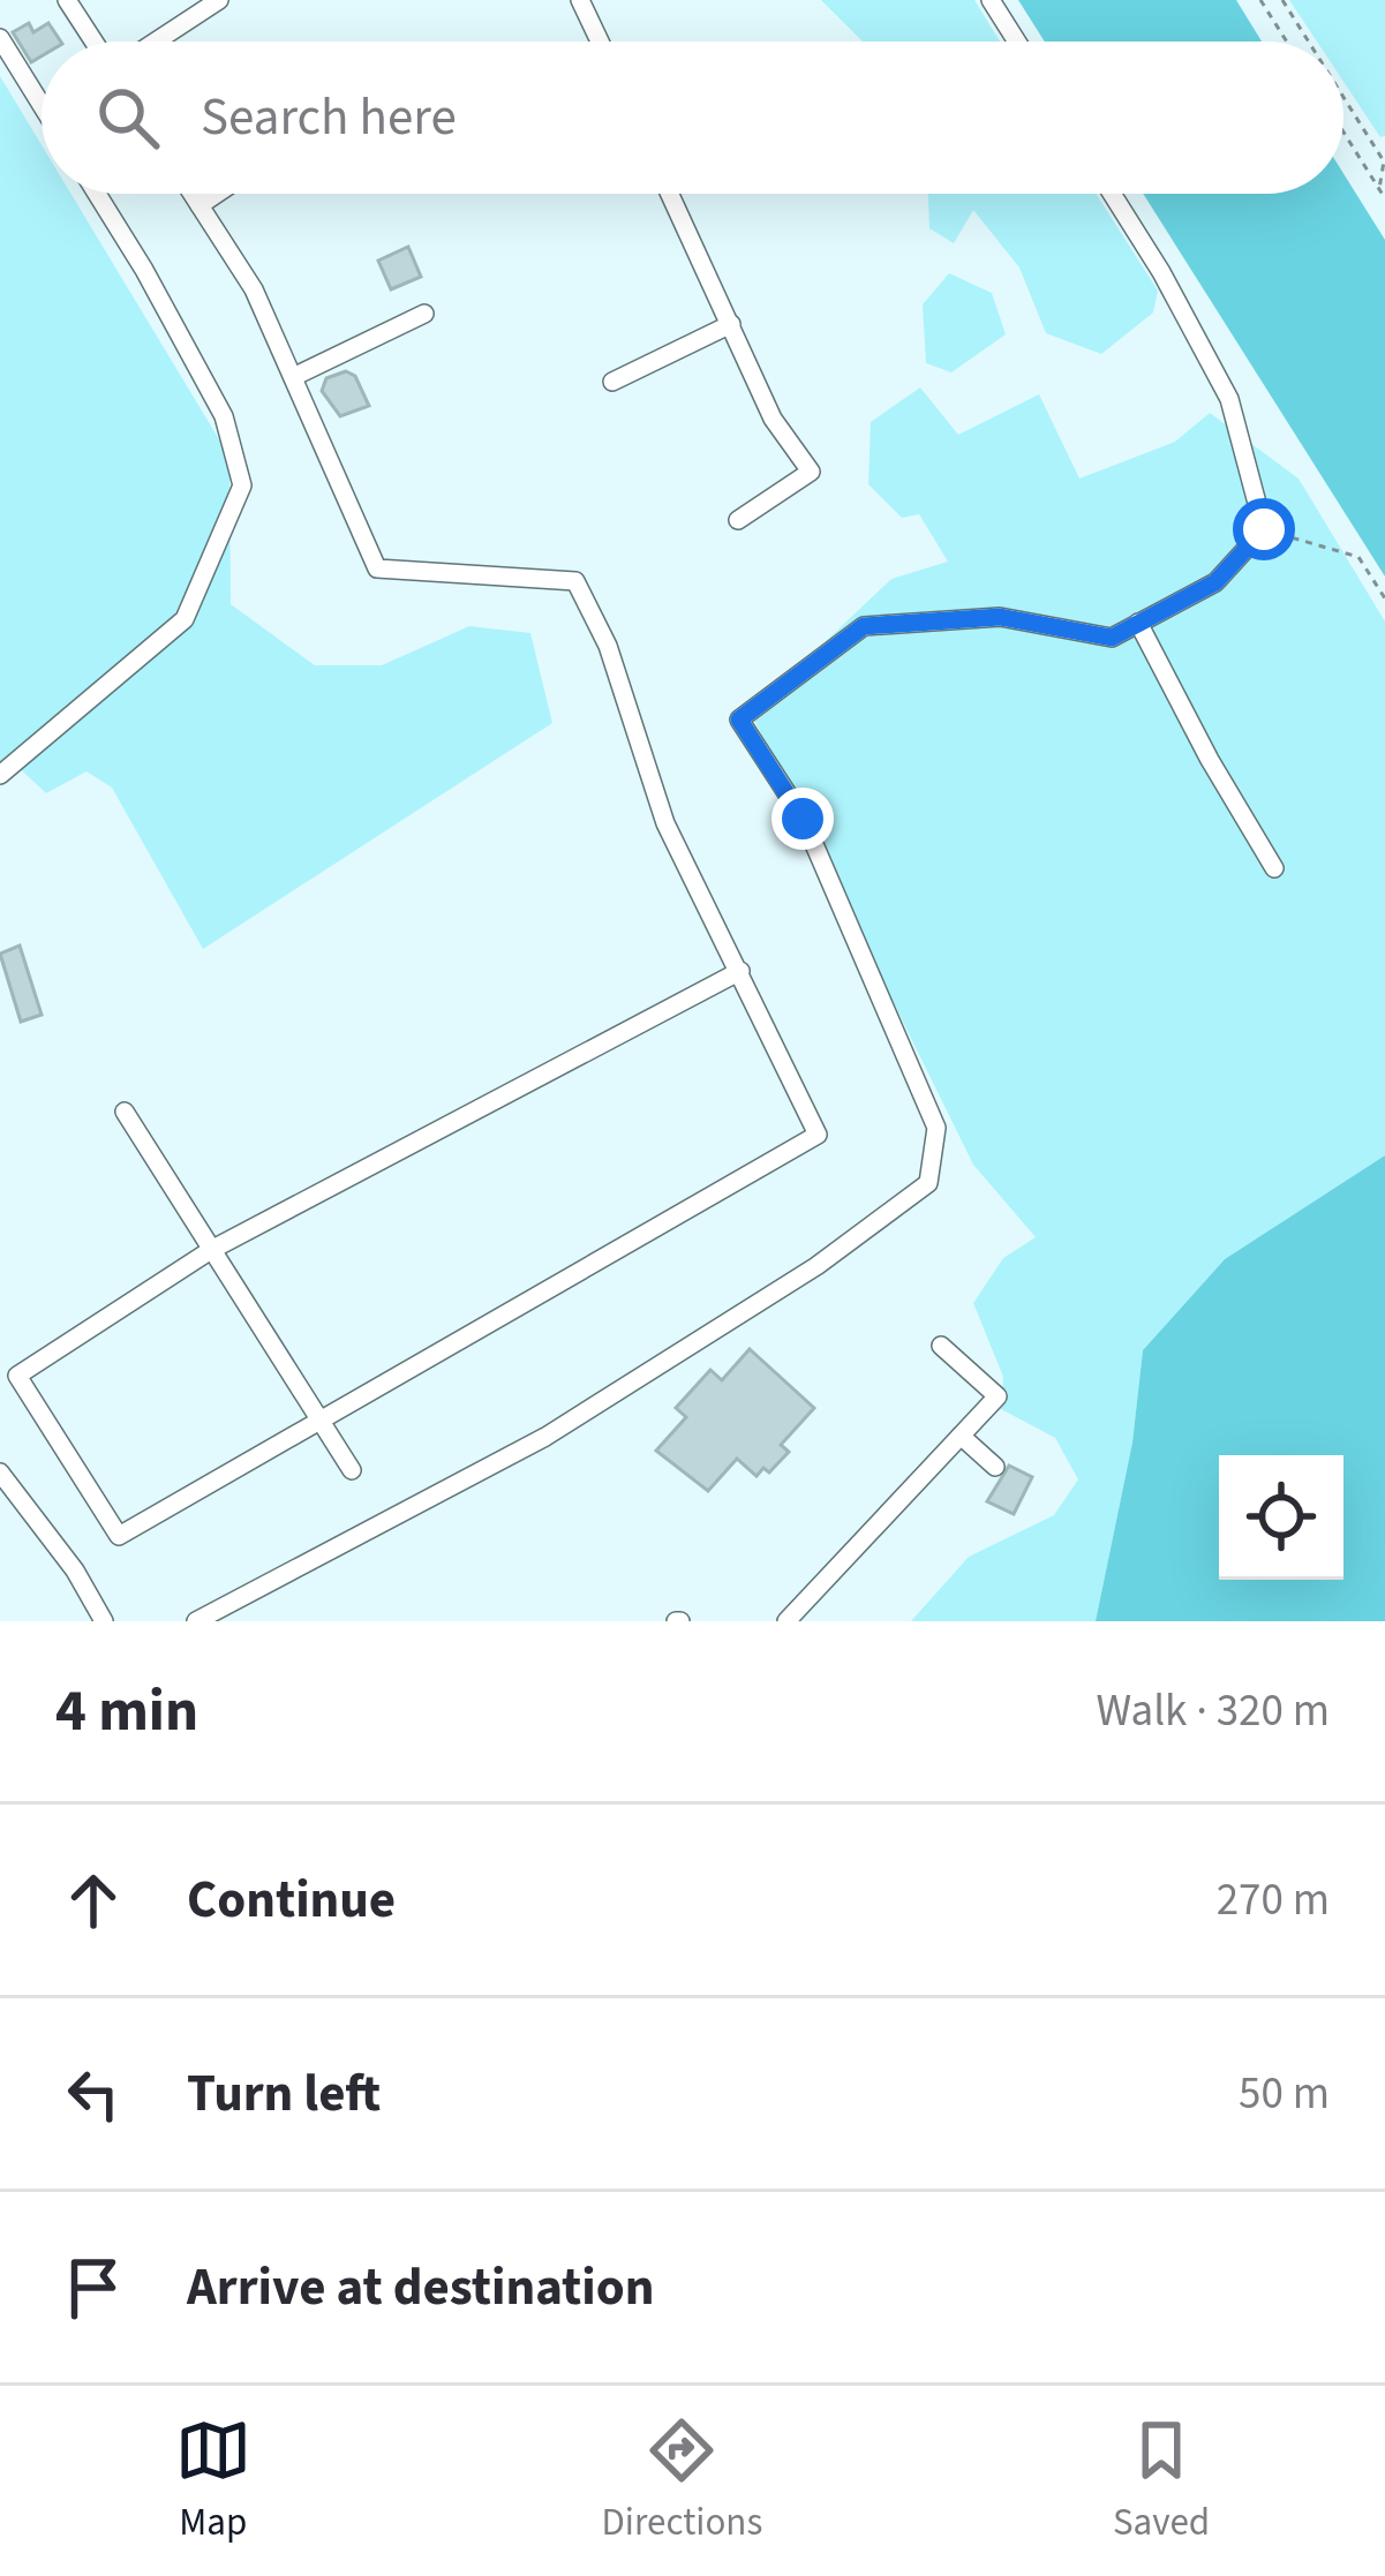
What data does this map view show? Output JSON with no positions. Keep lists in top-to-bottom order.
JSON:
{
  "page": {
    "search": "Search here",
    "heading": ["4 min", "Walk · 320 m"],
    "list": [
      ["Continue", "270 m"],
      ["Turn left", "50 m"],
      "Arrive at destination"
    ],
    "nav": ["Map", "Directions", "Saved"]
  }
}
